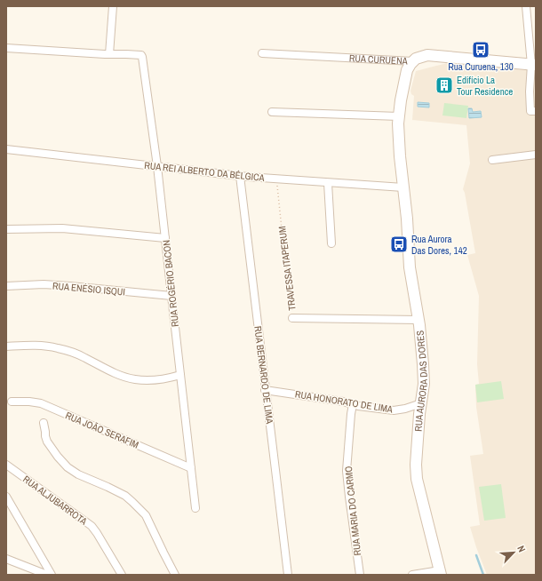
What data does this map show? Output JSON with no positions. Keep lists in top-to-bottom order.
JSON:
{
  "streets": {
    "main road": ["RUA CURUENA", "RUA AURORA DAS DORES"],
    "street": [
      "RUA REI ALBERTO DA BÉLGICA",
      "TRAVESSA ITAPERUM",
      "RUA ROGÉRIO BACON",
      "RUA ENÉSIO ISQUI",
      "RUA BERNARDO DE LIMA",
      "RUA HONORATO DE LIMA",
      "RUA JOÃO SERAFIM",
      "RUA ALJUBARROTA",
      "RUA MARIA DO CARMO"
    ]
  },
  "crossings": [
    ["RUA CURUENA", "RUA AURORA DAS DORES"],
    ["RUA REI ALBERTO DA BÉLGICA", "TRAVESSA ITAPERUM"],
    ["RUA REI ALBERTO DA BÉLGICA", "RUA ROGÉRIO BACON"],
    ["RUA REI ALBERTO DA BÉLGICA", "RUA BERNARDO DE LIMA"],
    ["RUA REI ALBERTO DA BÉLGICA", "RUA AURORA DAS DORES"],
    ["TRAVESSA ITAPERUM", "RUA AURORA DAS DORES"],
    ["RUA ROGÉRIO BACON", "RUA ENÉSIO ISQUI"],
    ["RUA ROGÉRIO BACON", "RUA JOÃO SERAFIM"],
    ["RUA BERNARDO DE LIMA", "RUA HONORATO DE LIMA"],
    ["RUA AURORA DAS DORES", "RUA HONORATO DE LIMA"],
    ["RUA HONORATO DE LIMA", "RUA MARIA DO CARMO"]
  ],
  "places": {
    "bus stop": ["Rua Curuena, 130", "Rua Aurora Das Dores, 142"],
    "building": ["Edifício La Tour Residence"]
  },
  "north": "top right"
}
